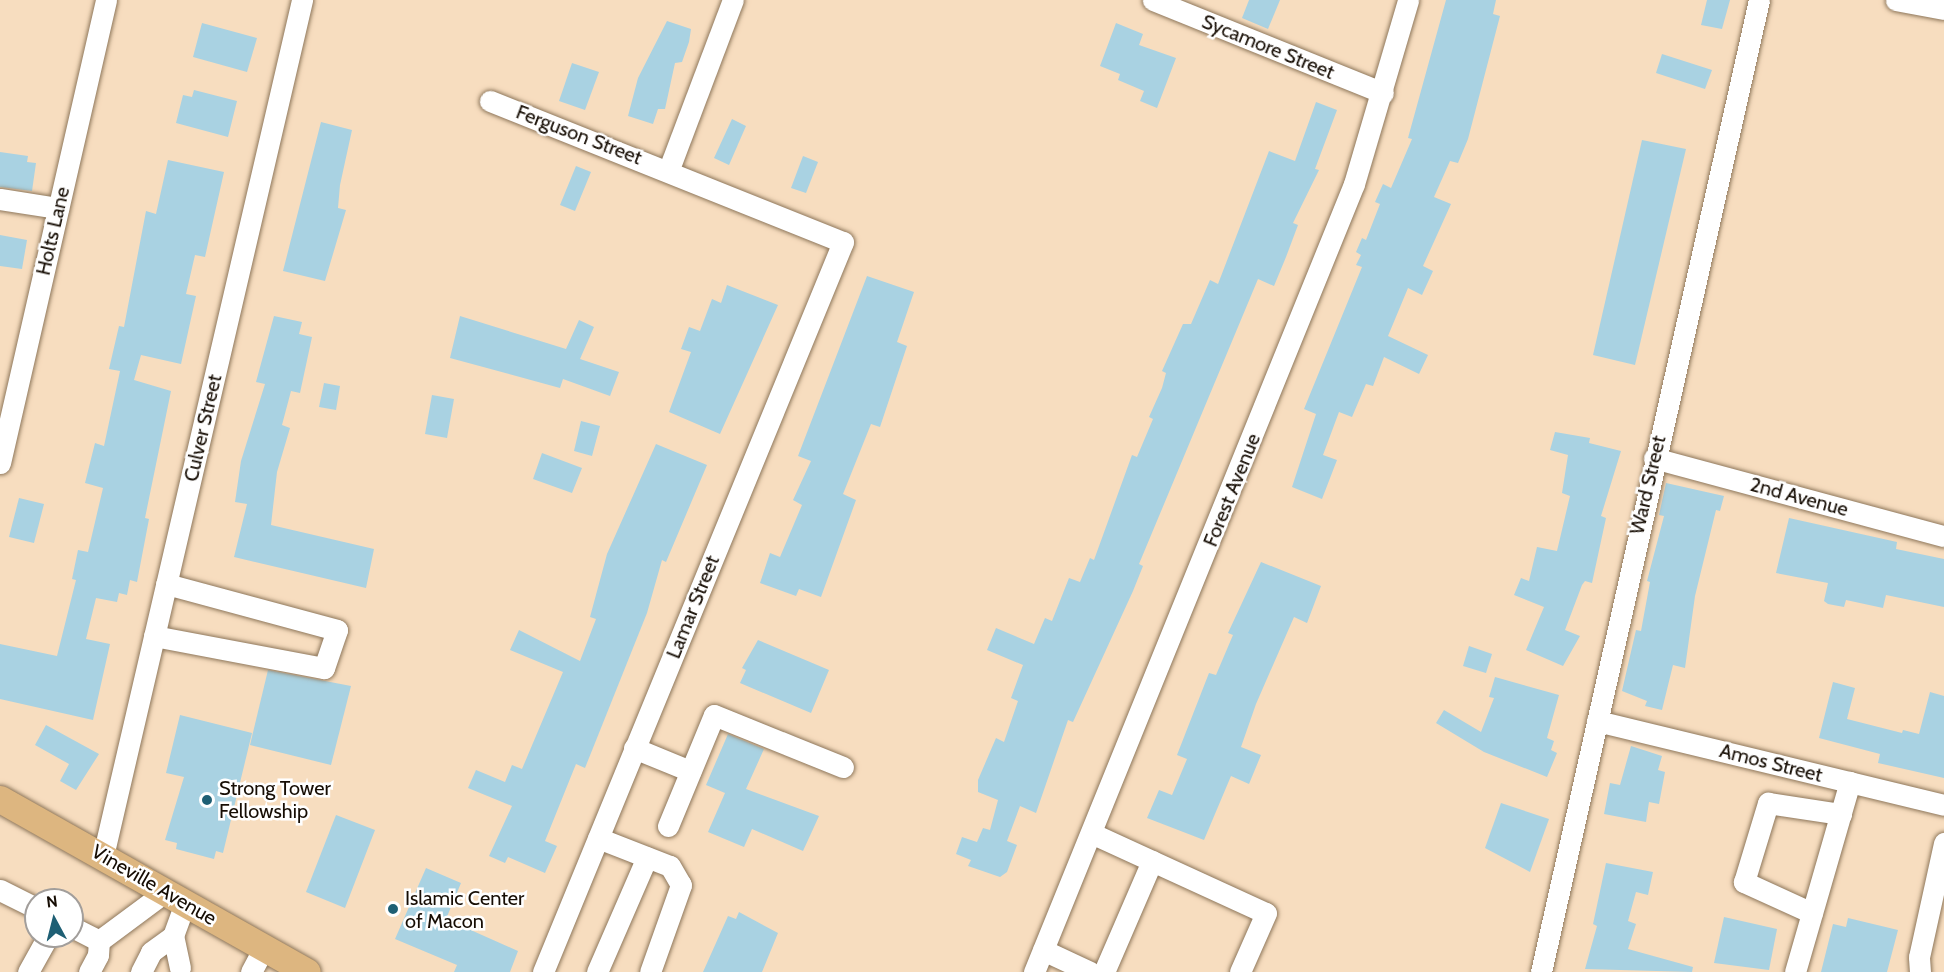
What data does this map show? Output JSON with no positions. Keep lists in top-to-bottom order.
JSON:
{
  "streets": {
    "main road": ["Vineville Avenue"],
    "street": [
      "Sycamore Street",
      "Ferguson Street",
      "Holts Lane",
      "Culver Street",
      "Ward Street",
      "Forest Avenue",
      "2nd Avenue",
      "Lamar Street",
      "Amos Street"
    ]
  },
  "crossings": [
    ["Sycamore Street", "Forest Avenue"],
    ["Ferguson Street", "Lamar Street"],
    ["Culver Street", "Vineville Avenue"],
    ["Ward Street", "2nd Avenue"],
    ["Ward Street", "Amos Street"]
  ],
  "places": ["Strong Tower Fellowship", "Islamic Center of Macon"],
  "north": "top"
}
